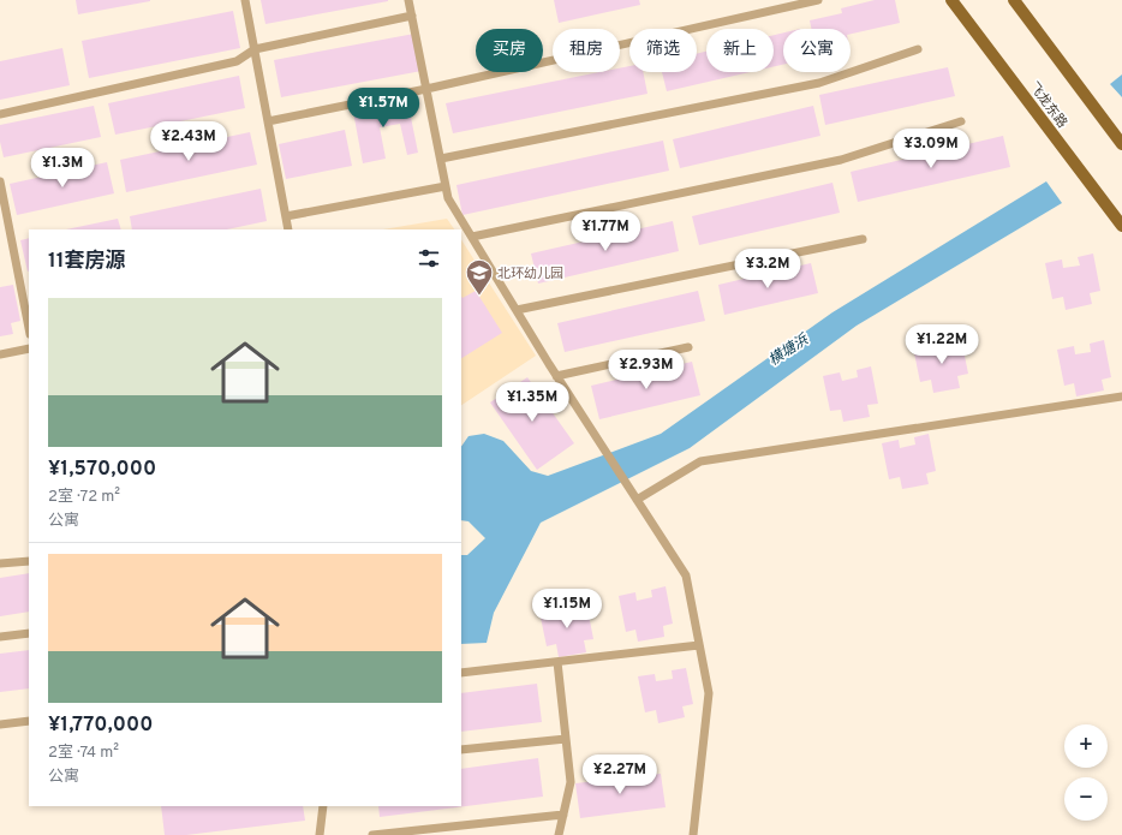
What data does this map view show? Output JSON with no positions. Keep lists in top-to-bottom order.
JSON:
{
  "streets": {
    "main road": ["飞龙东路"]
  },
  "water": ["横塘浜"],
  "places": {
    "school or university": ["北环幼儿园"]
  },
  "page": {
    "chip": [
      "买房",
      "租房",
      "筛选",
      "新上",
      "公寓"
    ],
    "price": [
      "¥1.57M",
      "¥2.43M",
      "¥3.09M",
      "¥1.3M",
      "¥1.77M",
      "¥3.2M",
      "¥1.22M",
      "¥2.93M",
      "¥1.35M",
      "¥1.15M",
      "¥2.27M"
    ],
    "heading": "11套房源",
    "list": [
      {
        "name": "¥1,570,000",
        "note": "2室 · 72 m² · 公寓"
      },
      {
        "name": "¥1,770,000",
        "note": "2室 · 74 m² · 公寓"
      }
    ],
    "map_buttons": ["+", "−"]
  }
}
